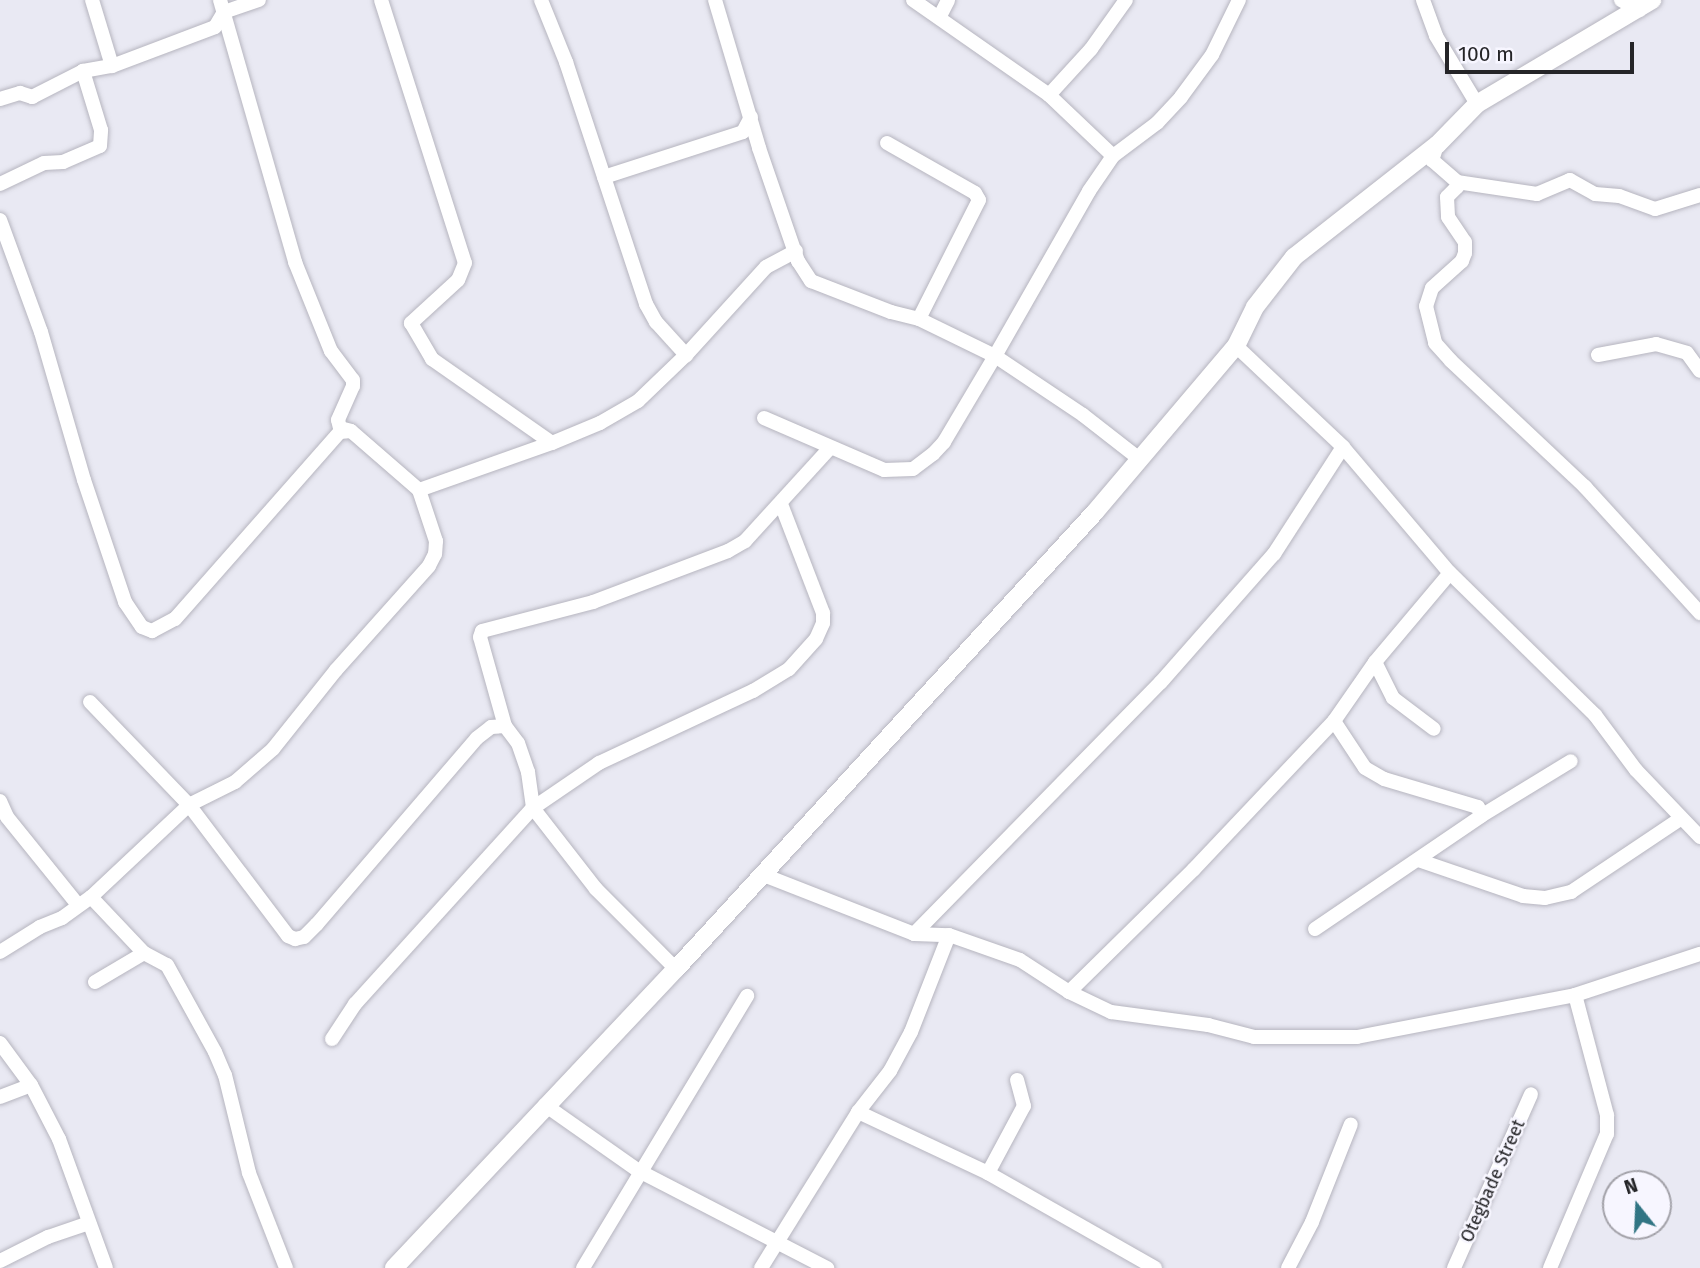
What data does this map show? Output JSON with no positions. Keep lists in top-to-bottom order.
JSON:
{
  "streets": {
    "street": ["Otegbade Street"]
  },
  "scale_bar": "100 m",
  "north": "top"
}
